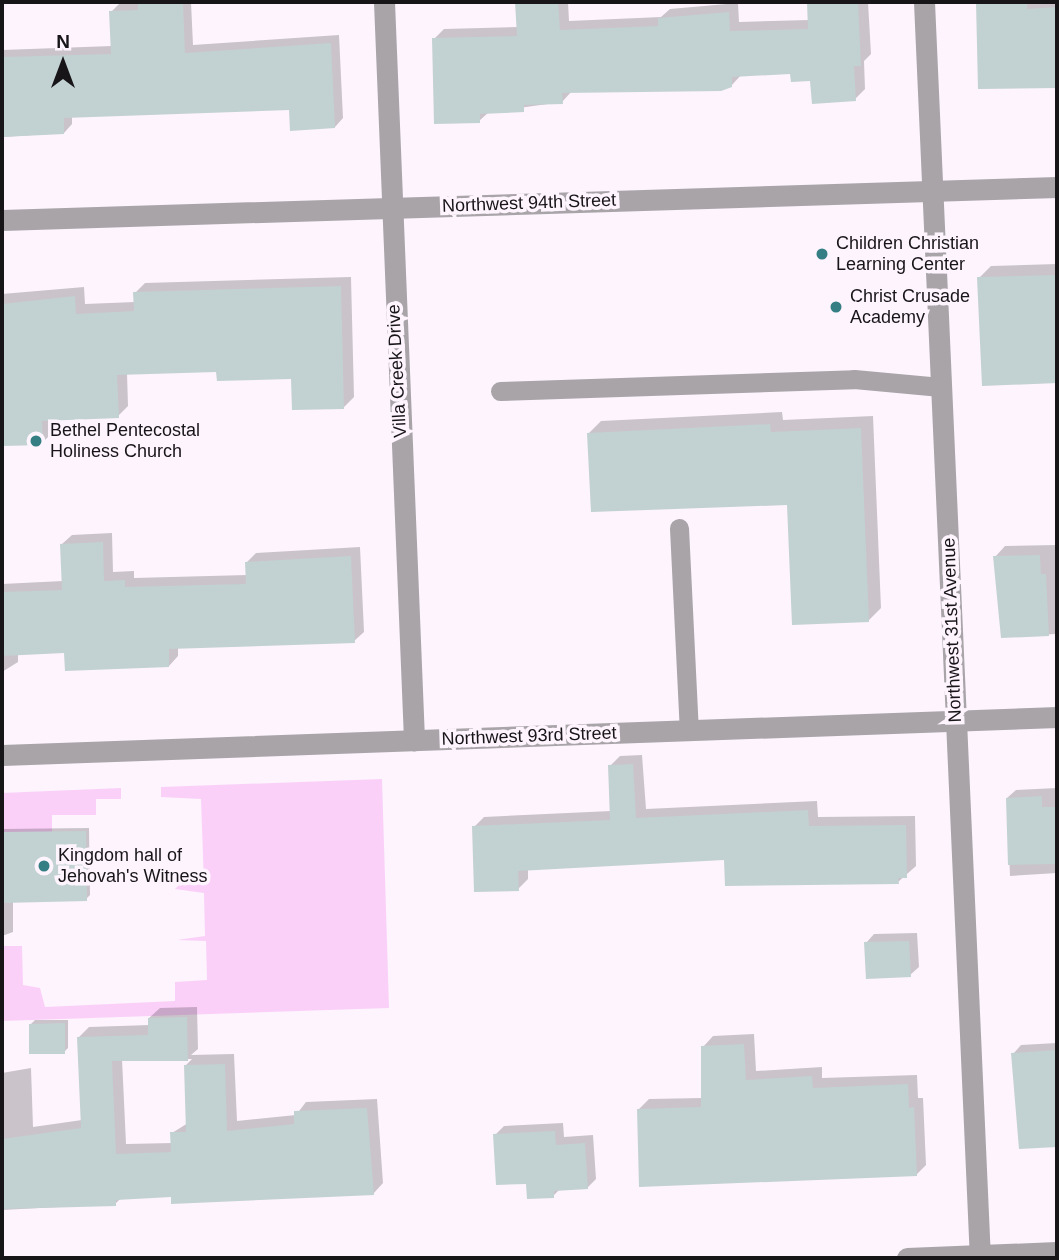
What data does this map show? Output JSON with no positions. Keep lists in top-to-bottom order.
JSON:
{
  "streets": {
    "street": [
      "Northwest 94th Street",
      "Villa Creek Drive",
      "Northwest 31st Avenue",
      "Northwest 93rd Street"
    ]
  },
  "crossings": [
    ["Northwest 94th Street", "Villa Creek Drive"],
    ["Northwest 94th Street", "Northwest 31st Avenue"],
    ["Villa Creek Drive", "Northwest 93rd Street"],
    ["Northwest 31st Avenue", "Northwest 93rd Street"]
  ],
  "places": [
    "Children Christian Learning Center",
    "Christ Crusade Academy",
    "Bethel Pentecostal Holiness Church",
    "Kingdom hall of Jehovah's Witness"
  ],
  "north": "top"
}
